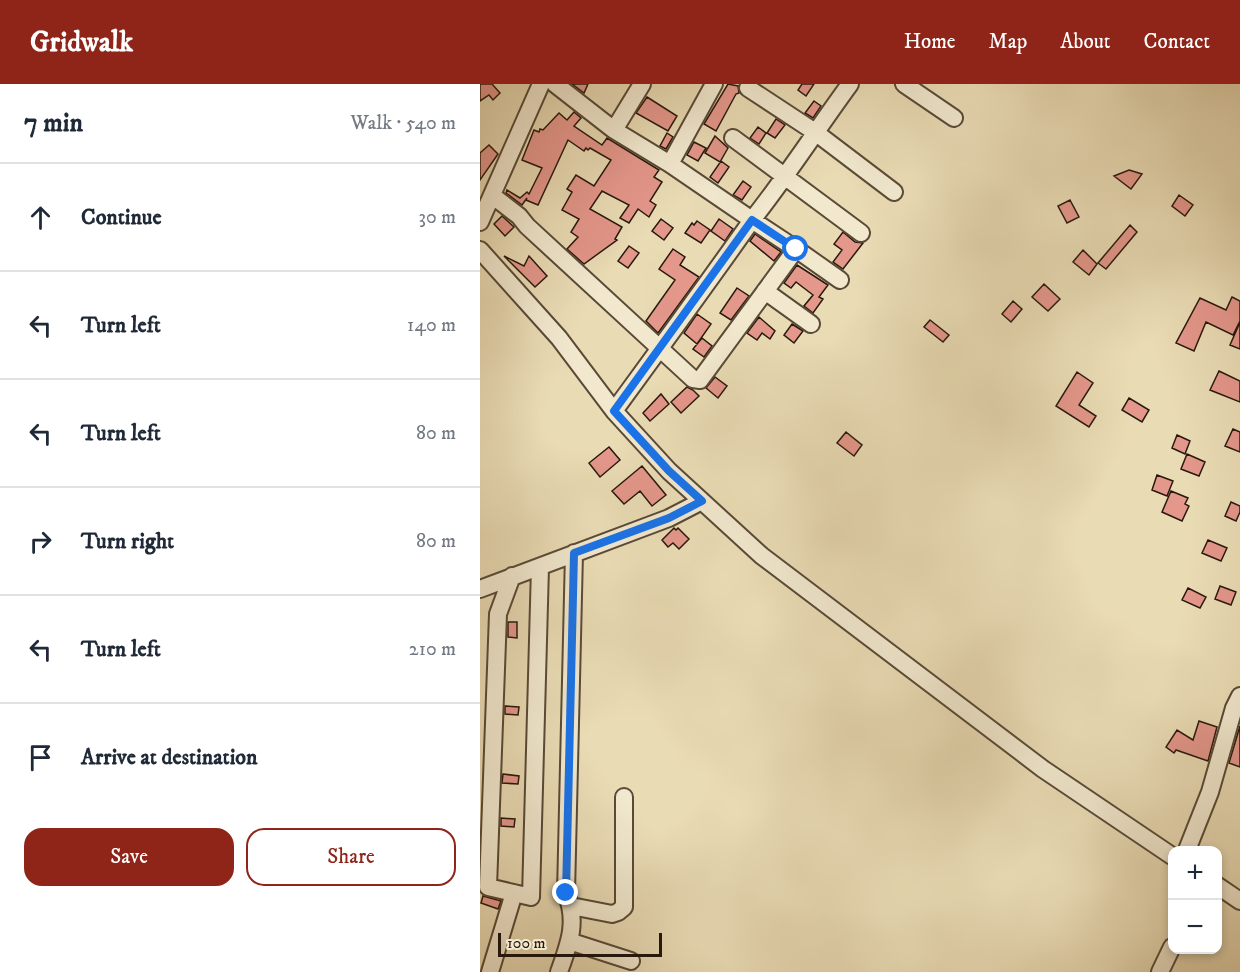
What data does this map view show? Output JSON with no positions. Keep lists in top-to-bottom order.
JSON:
{
  "scale_bar": "100 m",
  "page": {
    "header": "Gridwalk",
    "nav": [
      "Home",
      "Map",
      "About",
      "Contact"
    ],
    "heading": ["7 min", "Walk · 540 m"],
    "list": [
      ["Continue", "30 m"],
      ["Turn left", "140 m"],
      ["Turn left", "80 m"],
      ["Turn right", "80 m"],
      ["Turn left", "210 m"],
      "Arrive at destination"
    ],
    "buttons": ["Save", "Share"],
    "map_buttons": ["+", "−"],
    "scale": "100 m"
  }
}
